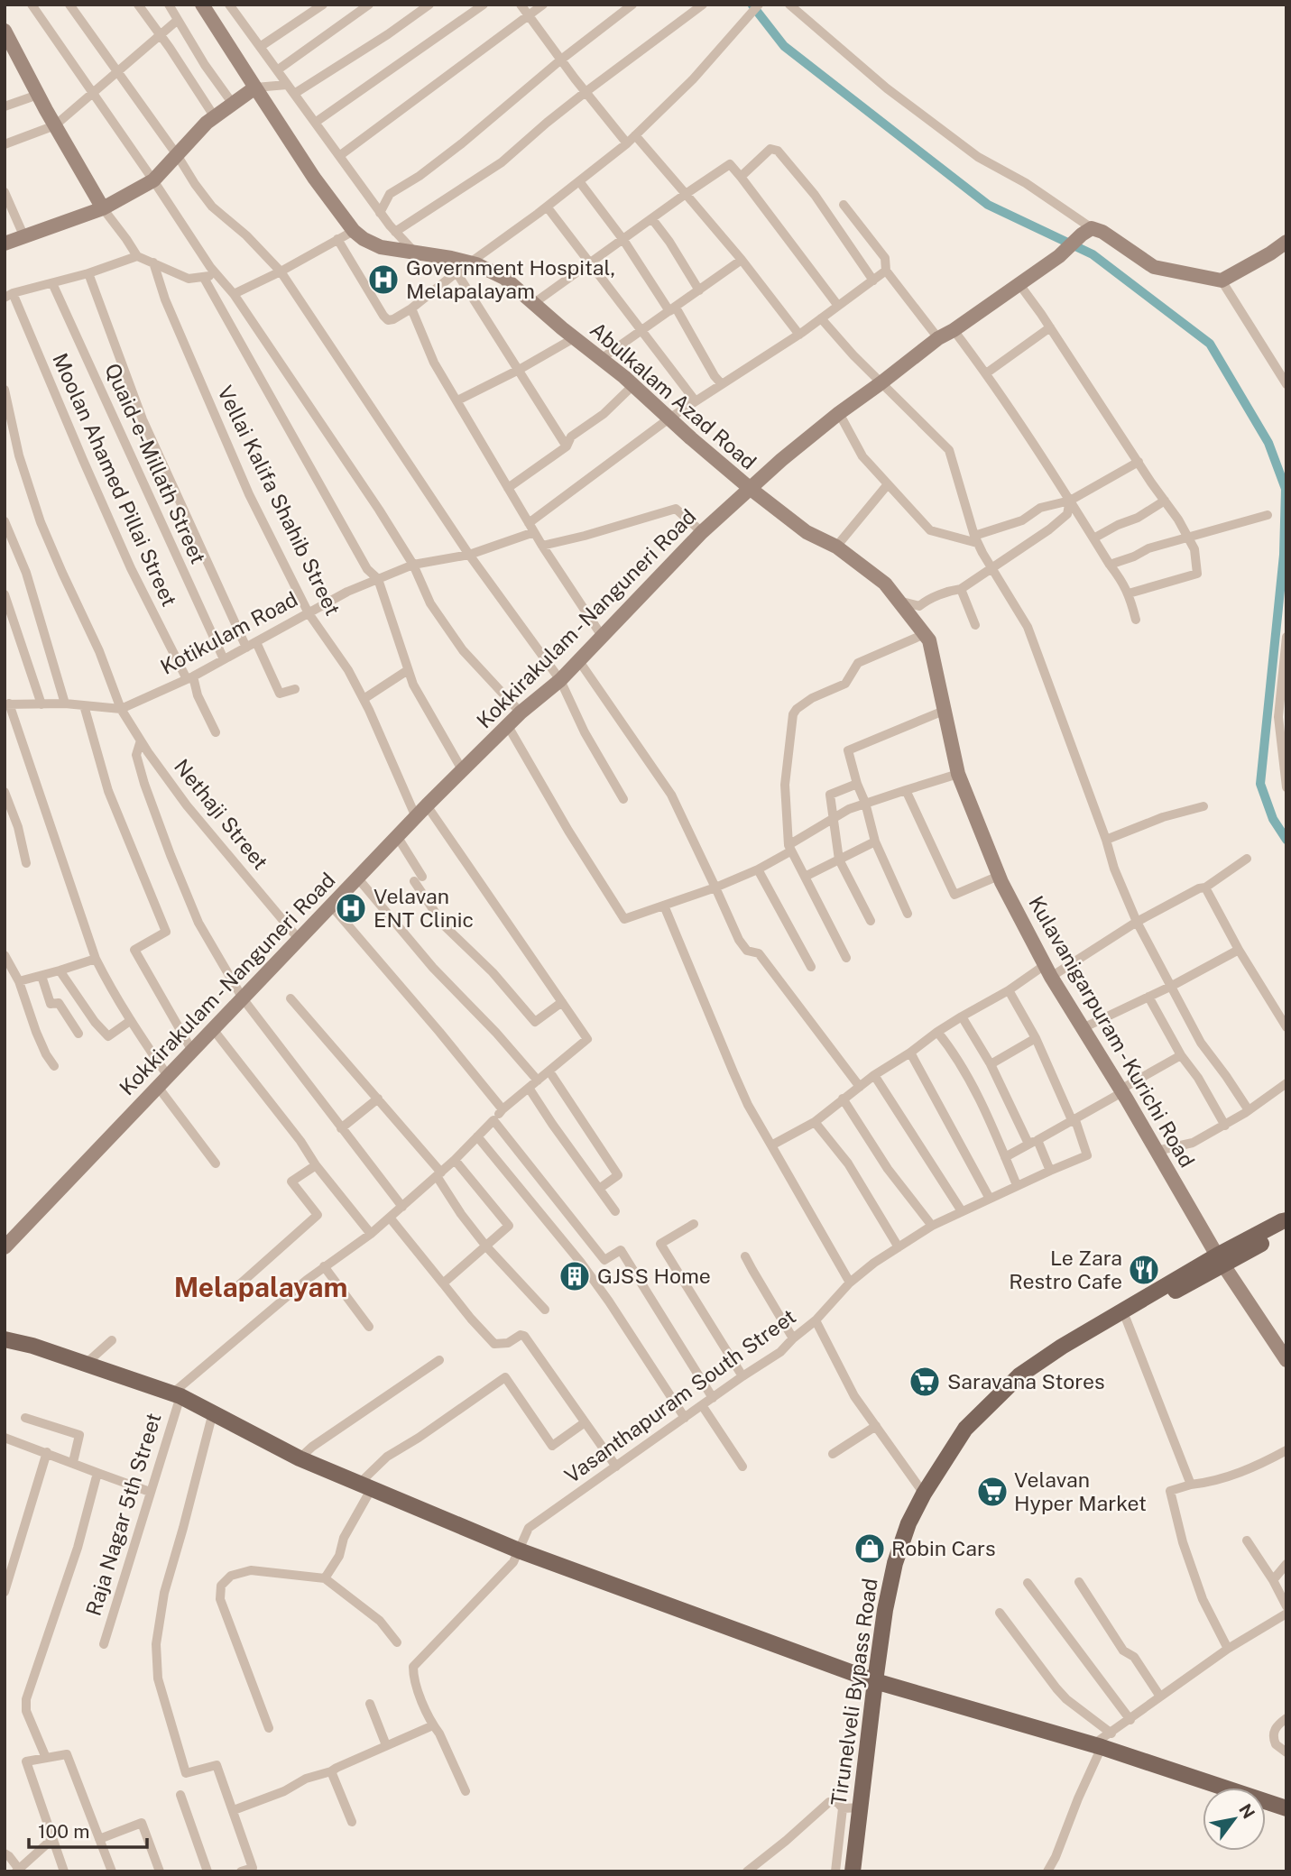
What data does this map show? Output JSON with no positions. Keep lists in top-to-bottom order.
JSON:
{
  "streets": {
    "main road": [
      "Abulkalam Azad Road",
      "Kokkirakulam - Nanguneri Road",
      "Kulavanigarpuram - Kurichi Road",
      "Tirunelveli Bypass Road"
    ],
    "street": [
      "Quaid-e-Millath Street",
      "Moolan Ahamed Pillai Street",
      "Vellai Kalifa Shahib Street",
      "Kotikulam Road",
      "Nethaji Street",
      "Vasanthapuram South Street",
      "Raja Nagar 5th Street"
    ]
  },
  "crossings": [
    ["Abulkalam Azad Road", "Kokkirakulam - Nanguneri Road"],
    ["Abulkalam Azad Road", "Kotikulam Road"],
    ["Abulkalam Azad Road", "Kulavanigarpuram - Kurichi Road"],
    ["Quaid-e-Millath Street", "Kotikulam Road"],
    ["Moolan Ahamed Pillai Street", "Kotikulam Road"],
    ["Vellai Kalifa Shahib Street", "Kokkirakulam - Nanguneri Road"],
    ["Vellai Kalifa Shahib Street", "Kotikulam Road"],
    ["Kokkirakulam - Nanguneri Road", "Nethaji Street"],
    ["Kokkirakulam - Nanguneri Road", "Kulavanigarpuram - Kurichi Road"],
    ["Kotikulam Road", "Nethaji Street"],
    ["Kulavanigarpuram - Kurichi Road", "Tirunelveli Bypass Road"]
  ],
  "districts": ["Melapalayam"],
  "places": {
    "hospital": ["Government Hospital, Melapalayam", "Velavan ENT Clinic"],
    "restaurant": ["Le Zara Restro Cafe"],
    "building": ["GJSS Home"],
    "supermarket": ["Saravana Stores", "Velavan Hyper Market"],
    "shop": ["Robin Cars"]
  },
  "scale_bar": "100 m",
  "north": "top right"
}
